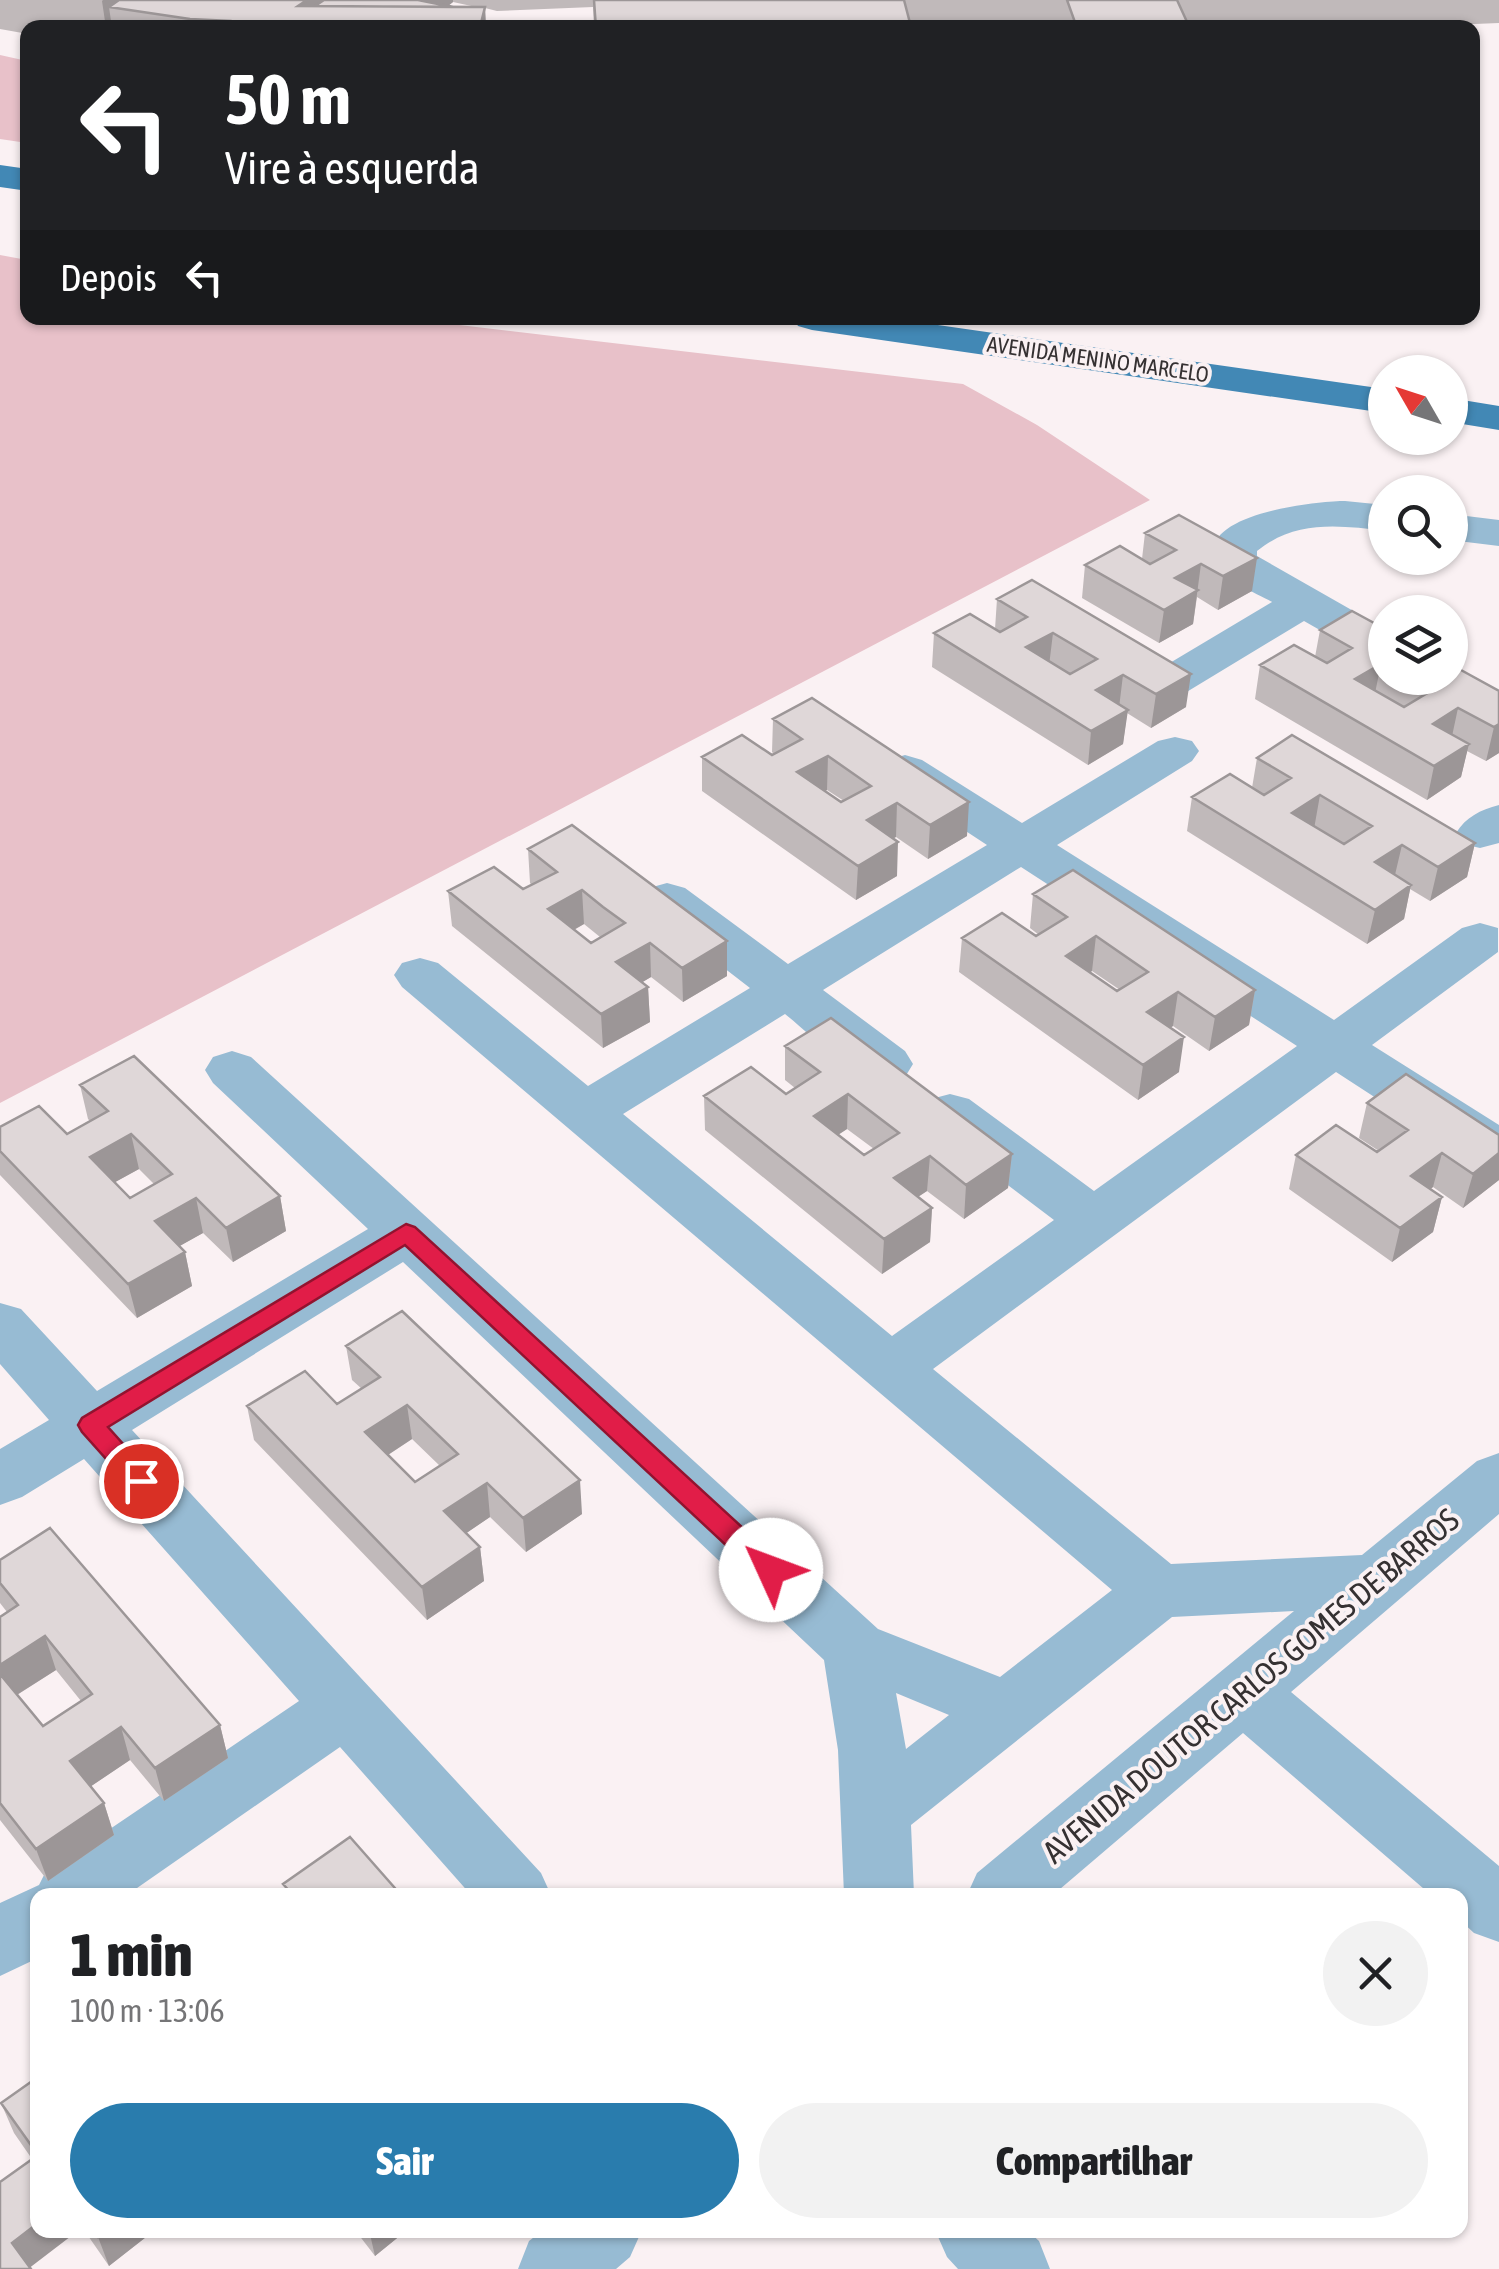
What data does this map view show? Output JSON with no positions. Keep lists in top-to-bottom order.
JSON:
{
  "streets": {
    "main road": ["AVENIDA MENINO MARCELO"],
    "street": ["AVENIDA DOUTOR CARLOS GOMES DE BARROS"]
  },
  "north": "top left",
  "page": {
    "turn": ["50 m", "Vire à esquerda"],
    "then": "Depois",
    "heading": ["1 min", "100 m · 13:06"],
    "buttons": ["Sair", "Compartilhar"]
  }
}
